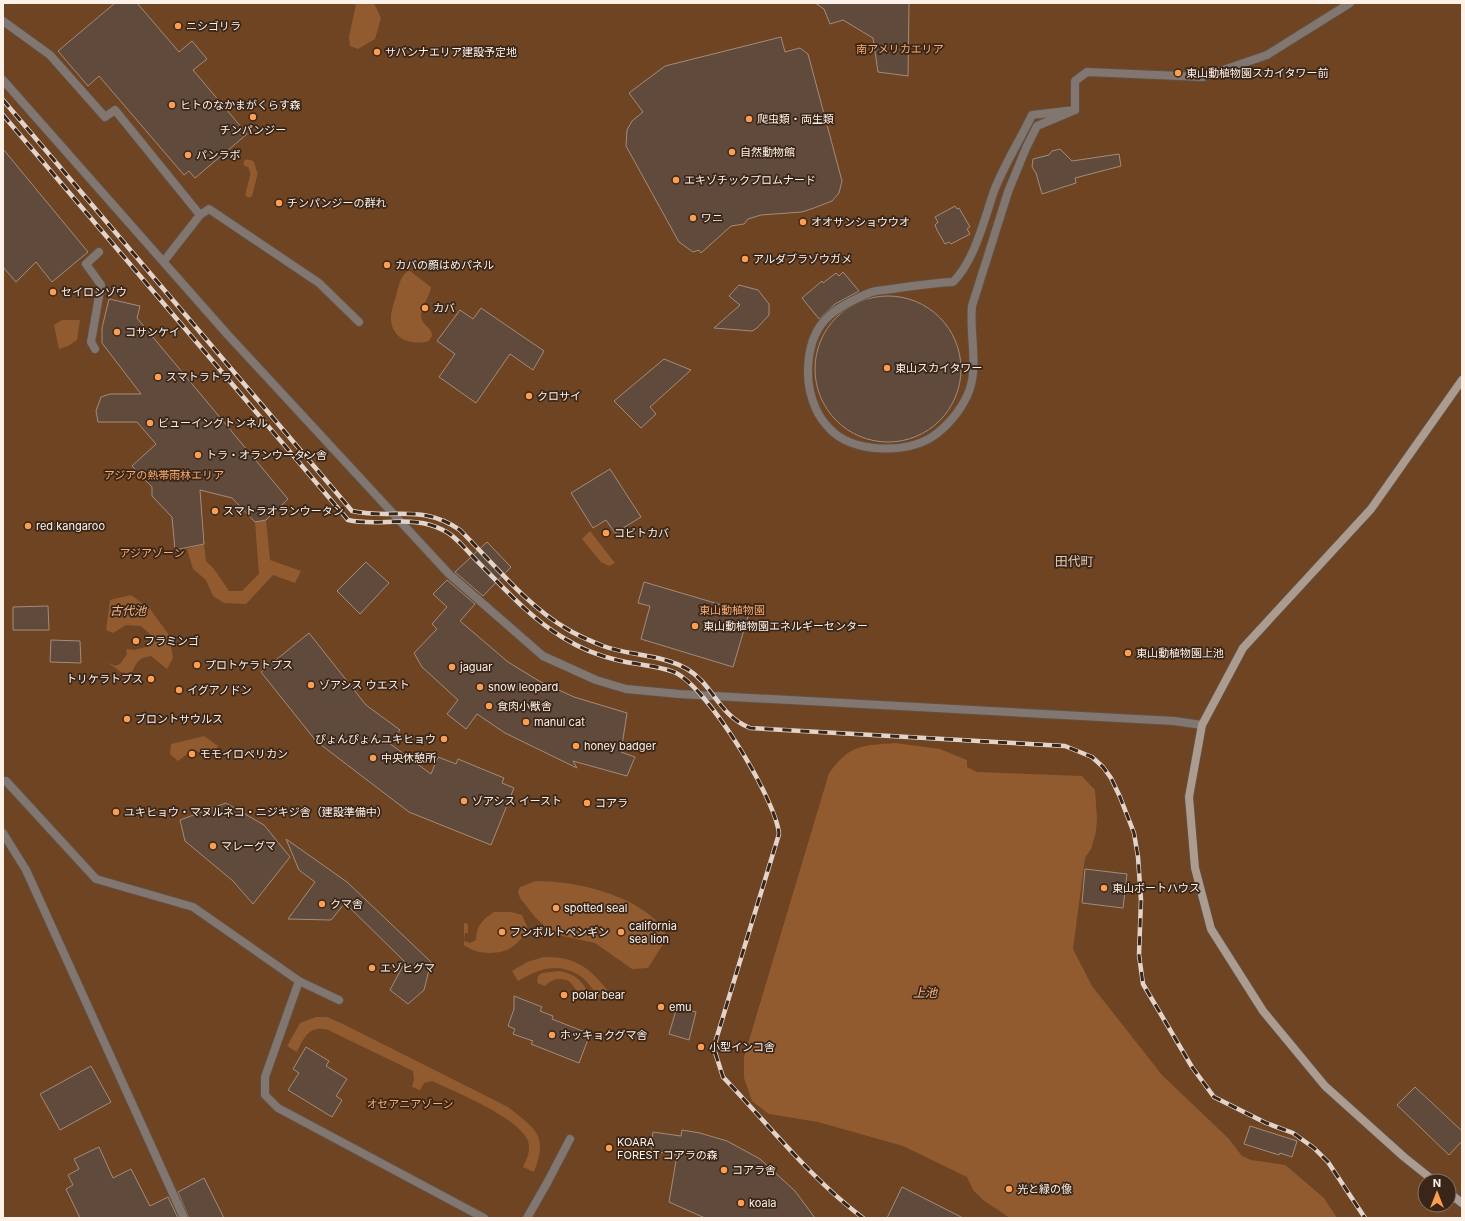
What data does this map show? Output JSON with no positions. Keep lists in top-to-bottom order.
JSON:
{
  "districts": ["田代町"],
  "water": ["古代池", "上池"],
  "parks": [
    "南アメリカエリア",
    "アジアの熱帯雨林エリア",
    "アジアゾーン",
    "東山動植物園",
    "オセアニアゾーン"
  ],
  "places": [
    "ニシゴリラ",
    "サバンナエリア建設予定地",
    "東山動植物園スカイタワー前",
    "ヒトのなかまがくらす森",
    "チンパンジー",
    "爬虫類・両生類",
    "自然動物館",
    "パンラボ",
    "エキゾチックプロムナード",
    "チンパンジーの群れ",
    "ワニ",
    "オオサンショウウオ",
    "アルダブラゾウガメ",
    "カバの顔はめパネル",
    "セイロンゾウ",
    "カバ",
    "コサンケイ",
    "東山スカイタワー",
    "スマトラトラ",
    "クロサイ",
    "ビューイングトンネル",
    "トラ・オランウータン舎",
    "スマトラオランウータン",
    "red kangaroo",
    "コビトカバ",
    "東山動植物園エネルギーセンター",
    "フラミンゴ",
    "東山動植物園上池",
    "プロトケラトプス",
    "jaguar",
    "トリケラトプス",
    "ゾアシス ウエスト",
    "snow leopard",
    "イグアノドン",
    "食肉小獣舎",
    "ブロントサウルス",
    "manul cat",
    "ぴょんぴょんユキヒョウ",
    "honey badger",
    "モモイロペリカン",
    "中央休憩所",
    "ゾアシス イースト",
    "コアラ",
    "ユキヒョウ・マヌルネコ・ニジキジ舎（建設準備中）",
    "マレーグマ",
    "東山ボートハウス",
    "クマ舎",
    "spotted seal",
    "フンボルトペンギン",
    "california sea lion",
    "エゾヒグマ",
    "polar bear",
    "emu",
    "ホッキョクグマ舎",
    "小型インコ舎",
    "KOARA FOREST コアラの森",
    "コアラ舎",
    "光と緑の像",
    "koala"
  ],
  "north": "top"
}
